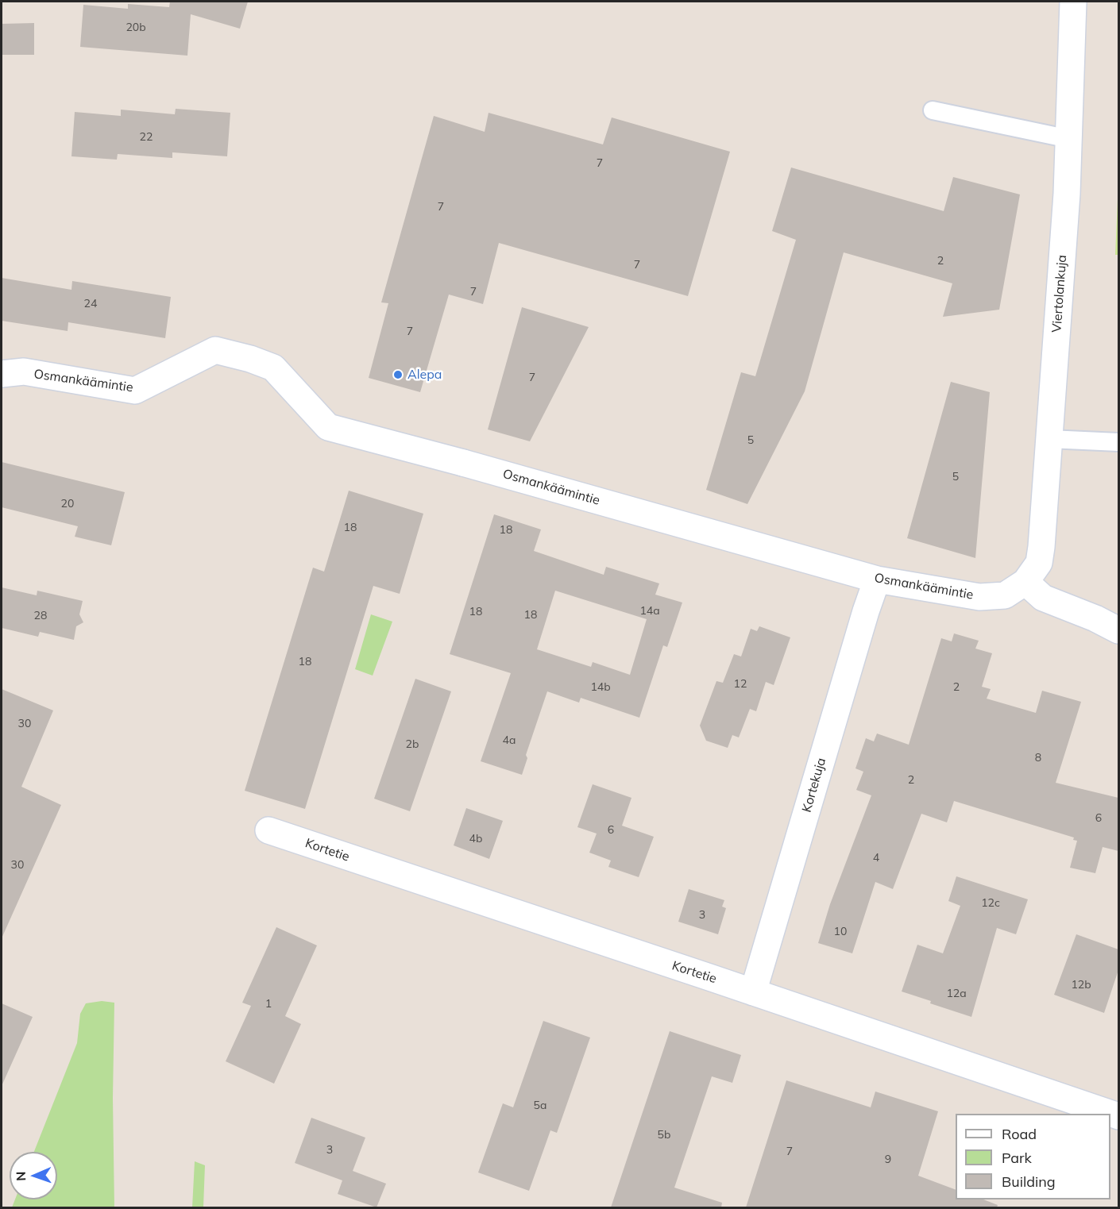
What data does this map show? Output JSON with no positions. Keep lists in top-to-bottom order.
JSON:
{
  "streets": {
    "street": [
      "Viertolankuja",
      "Osmankäämintie",
      "Kortekuja",
      "Kortetie"
    ]
  },
  "crossings": [
    ["Viertolankuja", "Osmankäämintie"],
    ["Osmankäämintie", "Kortekuja"],
    ["Kortekuja", "Kortetie"]
  ],
  "places": ["Alepa"],
  "house_numbers": [
    "20b",
    "22",
    "7",
    "7",
    "2",
    "7",
    "7",
    "24",
    "7",
    "7",
    "5",
    "5",
    "20",
    "18",
    "18",
    "14a",
    "18",
    "18",
    "28",
    "18",
    "12",
    "14b",
    "2",
    "30",
    "4a",
    "2b",
    "8",
    "2",
    "6",
    "6",
    "4b",
    "4",
    "30",
    "12c",
    "3",
    "10",
    "12b",
    "12a",
    "1",
    "5a",
    "5b",
    "3",
    "7",
    "9"
  ],
  "legend": ["Road", "Park", "Building"],
  "north": "left"
}
